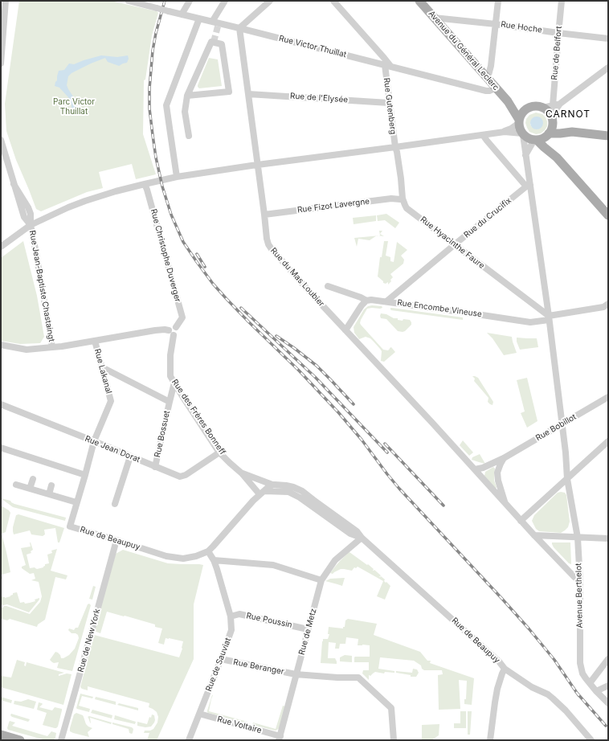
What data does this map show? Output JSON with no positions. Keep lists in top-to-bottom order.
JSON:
{
  "streets": {
    "main road": ["Avenue du Général Leclerc"],
    "street": [
      "Rue Hoche",
      "Rue Victor Thuillat",
      "Rue de Belfort",
      "Rue de l'Elysée",
      "Rue Gutenberg",
      "Rue Fizot Lavergne",
      "Rue du Crucifix",
      "Rue Hyacinthe Faure",
      "Rue Christophe Duverger",
      "Rue du Mas Loubier",
      "Rue Jean-Baptiste Chastaingt",
      "Rue Encombe Vineuse",
      "Rue Lakanal",
      "Rue des Frères Bonneff",
      "Rue Bobillot",
      "Rue Bossuet",
      "Rue Jean Dorat",
      "Rue de Beaupuy",
      "Avenue Berthelot",
      "Rue Poussin",
      "Rue de Metz",
      "Rue de New York",
      "Rue de Sauviat",
      "Rue Beranger",
      "Rue Voltaire"
    ]
  },
  "crossings": [
    ["Rue Hoche", "Avenue du Général Leclerc"],
    ["Rue Hoche", "Rue de Belfort"],
    ["Rue Victor Thuillat", "Avenue du Général Leclerc"],
    ["Rue Victor Thuillat", "Rue Gutenberg"],
    ["Rue Victor Thuillat", "Rue du Mas Loubier"],
    ["Avenue du Général Leclerc", "Avenue Berthelot"],
    ["Rue de l'Elysée", "Rue Gutenberg"],
    ["Rue de l'Elysée", "Rue du Mas Loubier"],
    ["Rue Gutenberg", "Rue Hyacinthe Faure"],
    ["Rue Fizot Lavergne", "Rue Hyacinthe Faure"],
    ["Rue Fizot Lavergne", "Rue du Mas Loubier"],
    ["Rue du Crucifix", "Rue Hyacinthe Faure"],
    ["Rue du Crucifix", "Rue Encombe Vineuse"],
    ["Rue du Crucifix", "Avenue Berthelot"],
    ["Rue Hyacinthe Faure", "Rue Encombe Vineuse"],
    ["Rue Hyacinthe Faure", "Avenue Berthelot"],
    ["Rue Christophe Duverger", "Rue des Frères Bonneff"],
    ["Rue du Mas Loubier", "Rue Bobillot"],
    ["Rue du Mas Loubier", "Avenue Berthelot"],
    ["Rue Encombe Vineuse", "Avenue Berthelot"],
    ["Rue Lakanal", "Rue Jean Dorat"],
    ["Rue Lakanal", "Rue de Beaupuy"],
    ["Rue des Frères Bonneff", "Rue Bossuet"],
    ["Rue des Frères Bonneff", "Rue Jean Dorat"],
    ["Rue des Frères Bonneff", "Rue de Beaupuy"],
    ["Rue Bobillot", "Avenue Berthelot"],
    ["Rue Bossuet", "Rue Jean Dorat"],
    ["Rue de Beaupuy", "Rue de Metz"],
    ["Rue de Beaupuy", "Rue de New York"],
    ["Rue de Beaupuy", "Rue de Sauviat"],
    ["Rue Poussin", "Rue de Metz"],
    ["Rue Poussin", "Rue de Sauviat"],
    ["Rue de Metz", "Rue Beranger"],
    ["Rue de Metz", "Rue Voltaire"],
    ["Rue de Sauviat", "Rue Beranger"],
    ["Rue de Sauviat", "Rue Voltaire"]
  ],
  "districts": ["CARNOT"],
  "parks": ["Parc Victor Thuillat"]
}
